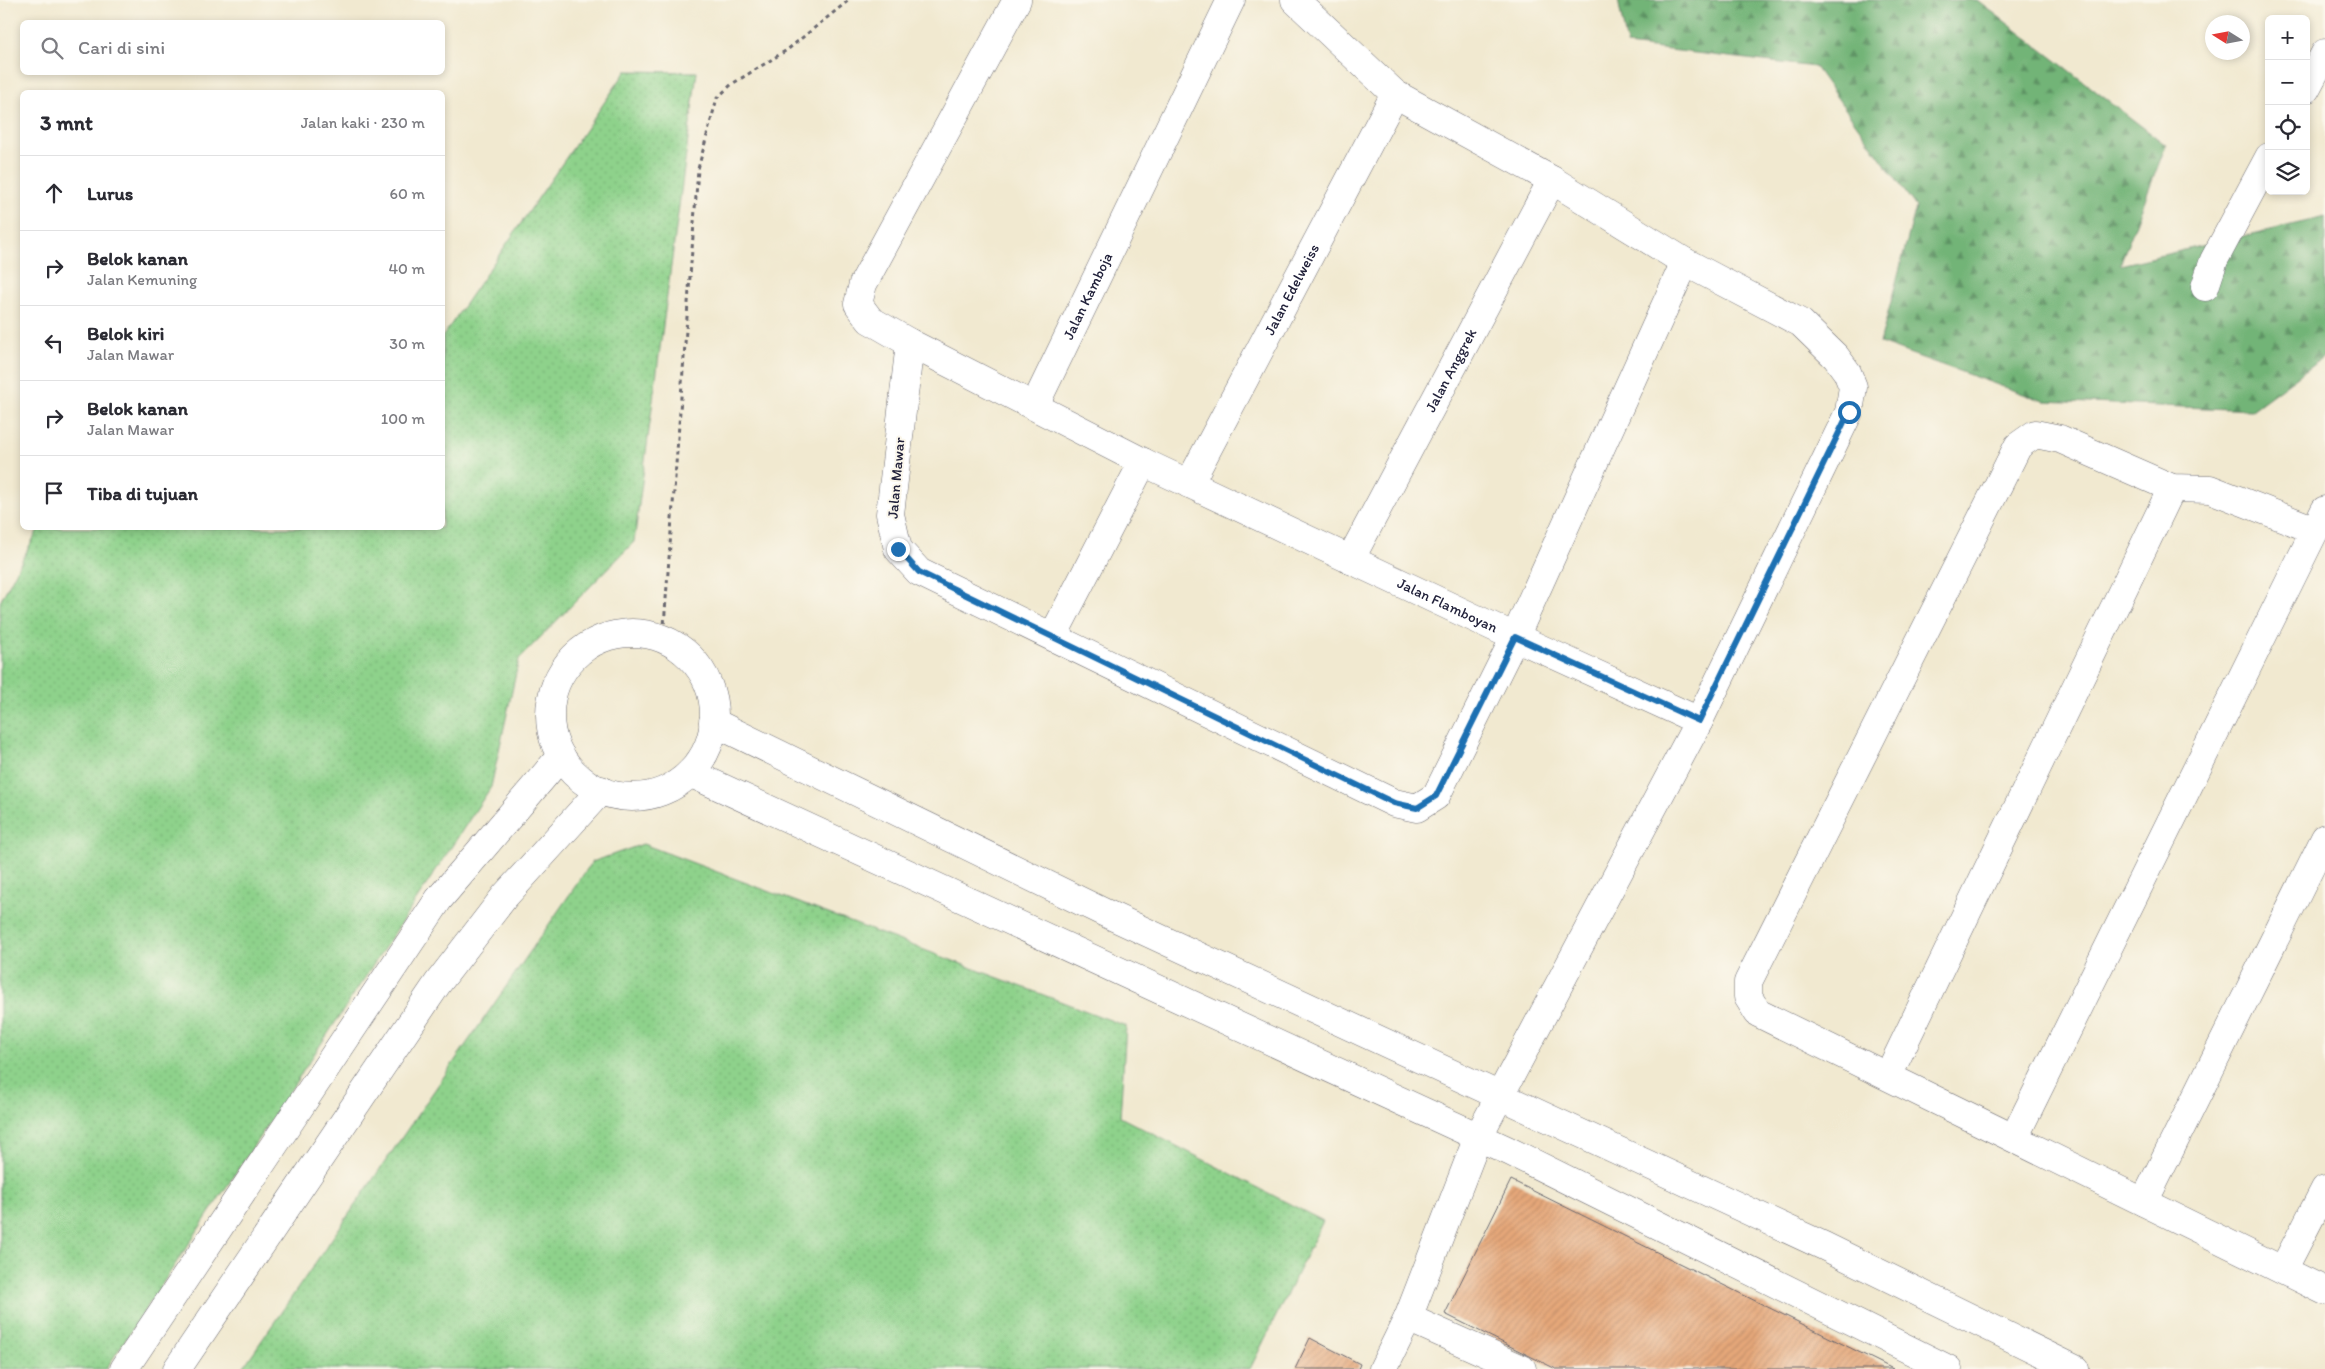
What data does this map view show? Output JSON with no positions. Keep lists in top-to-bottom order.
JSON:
{
  "streets": {
    "street": [
      "Jalan Edelweiss",
      "Jalan Kamboja",
      "Jalan Anggrek",
      "Jalan Mawar",
      "Jalan Flamboyan"
    ]
  },
  "crossings": [
    ["Jalan Edelweiss", "Jalan Flamboyan"],
    ["Jalan Kamboja", "Jalan Flamboyan"],
    ["Jalan Anggrek", "Jalan Flamboyan"],
    ["Jalan Mawar", "Jalan Flamboyan"]
  ],
  "north": "left",
  "page": {
    "map_buttons": ["+", "−"],
    "search": "Cari di sini",
    "heading": ["3 mnt", "Jalan kaki · 230 m"],
    "list": [
      ["Lurus", "60 m"],
      ["Belok kanan", "Jalan Kemuning", "40 m"],
      ["Belok kiri", "Jalan Mawar", "30 m"],
      ["Belok kanan", "Jalan Mawar", "100 m"],
      "Tiba di tujuan"
    ]
  }
}
